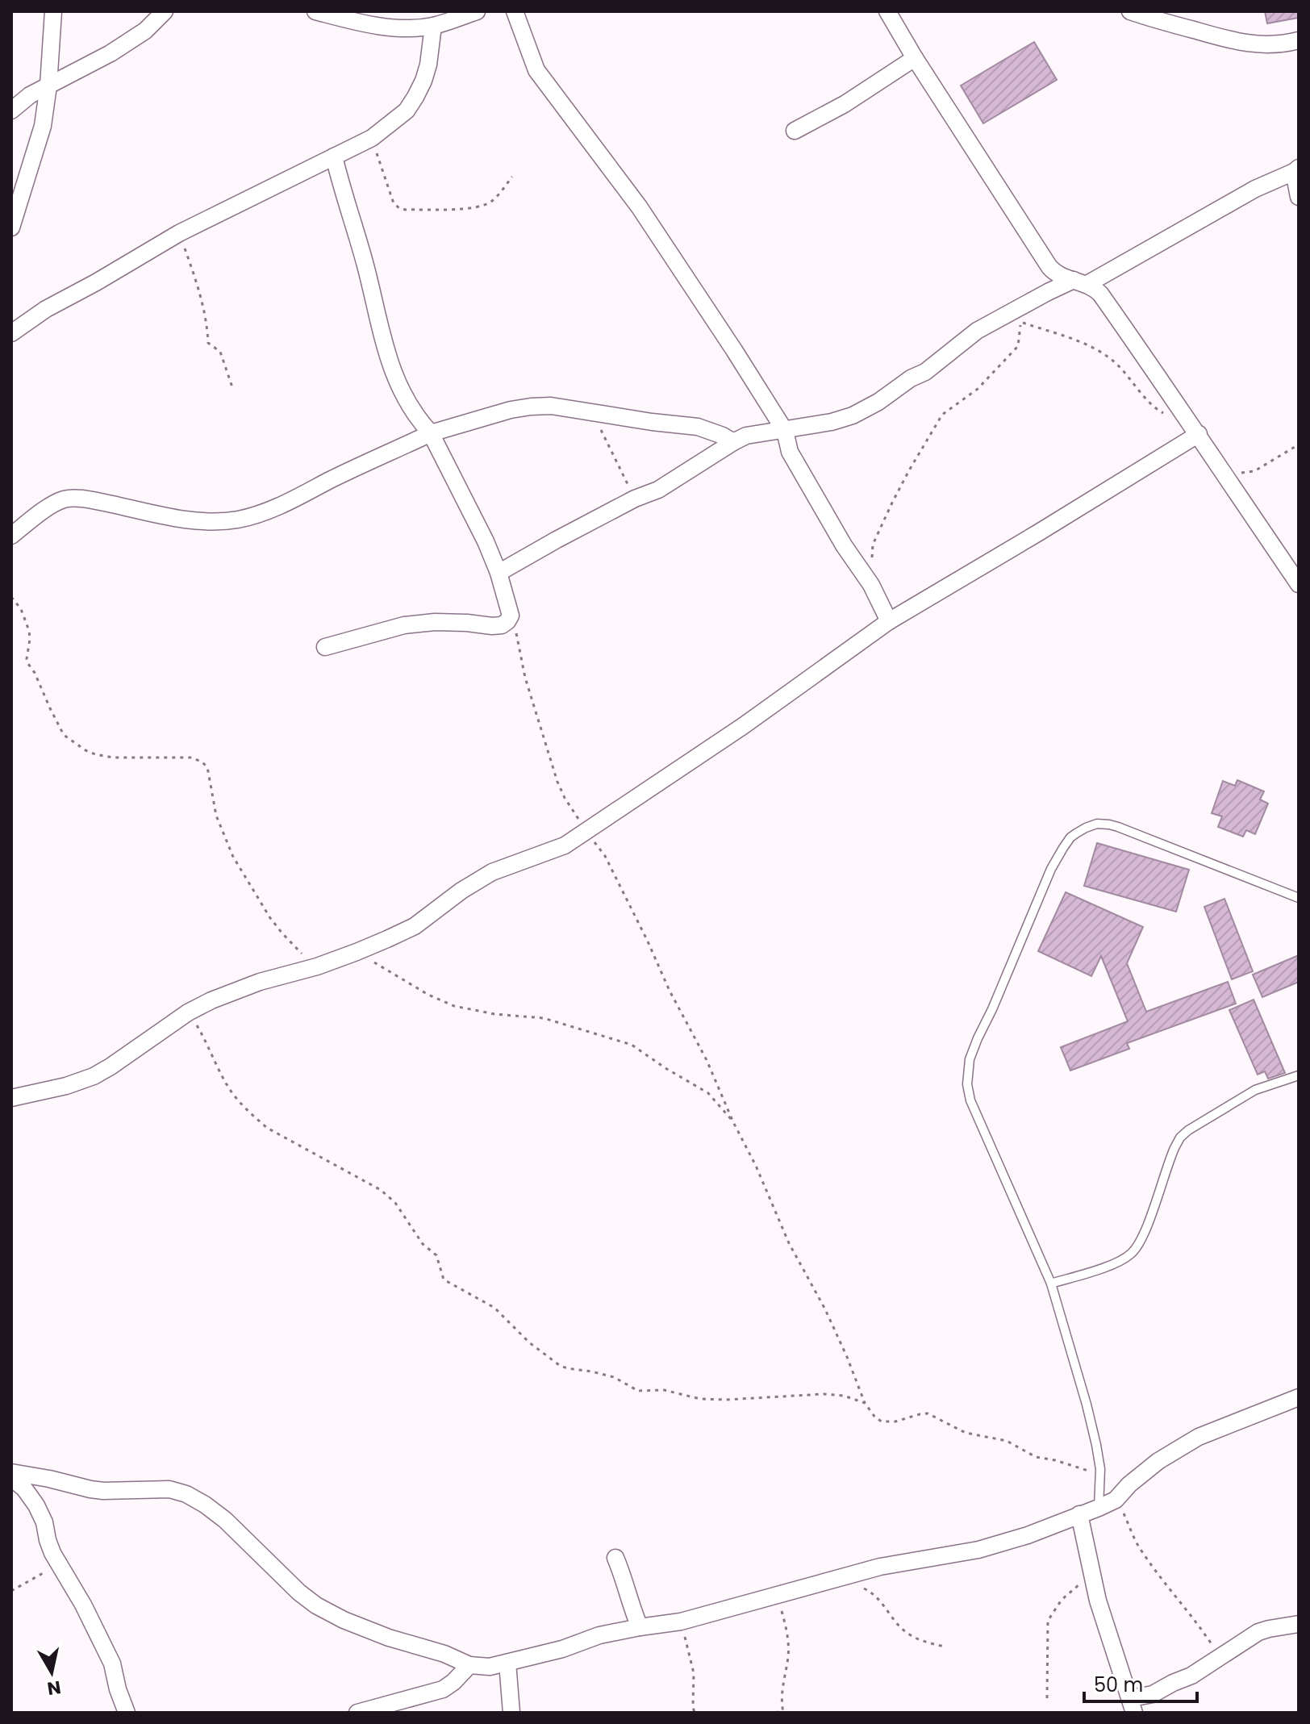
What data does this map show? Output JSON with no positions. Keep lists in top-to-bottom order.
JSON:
{
  "scale_bar": "50 m",
  "north": "bottom"
}
